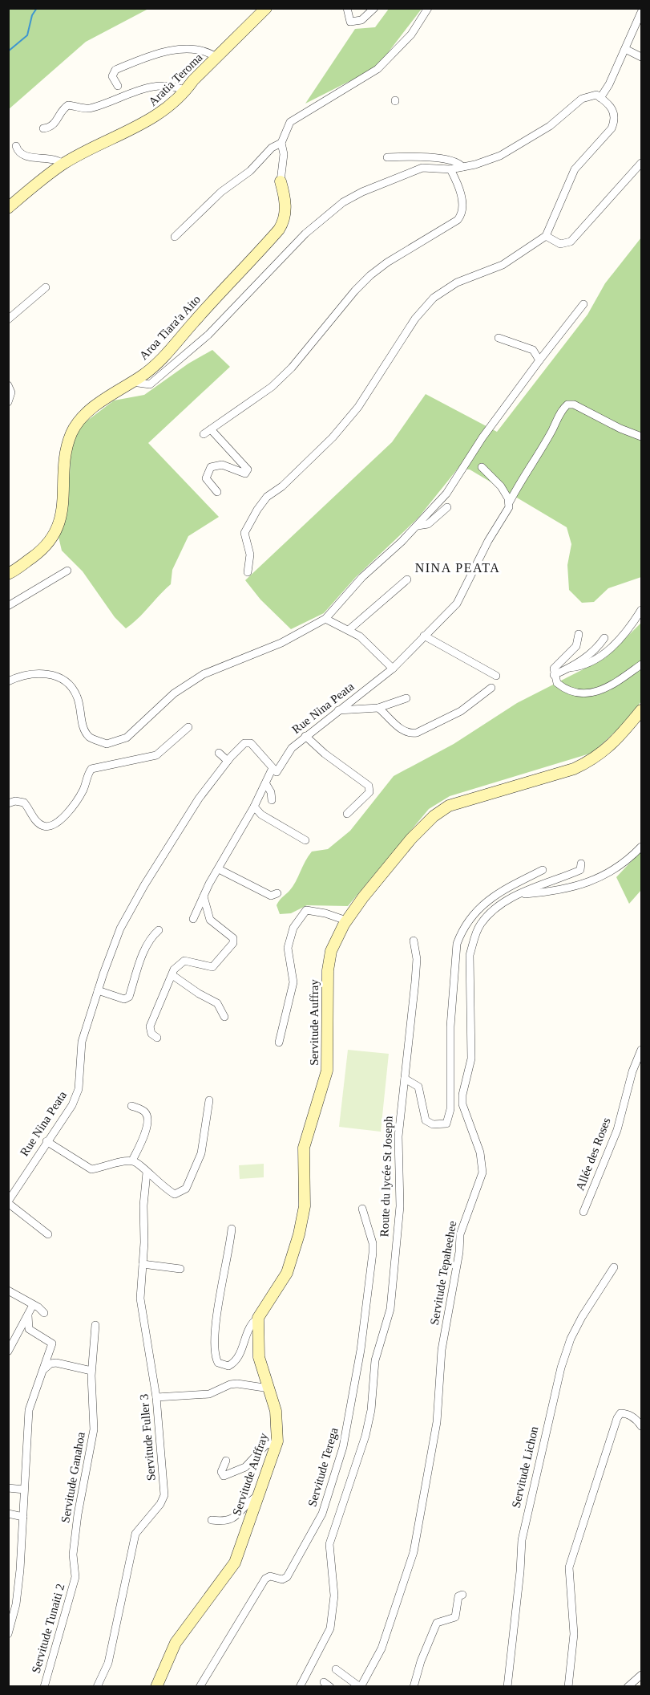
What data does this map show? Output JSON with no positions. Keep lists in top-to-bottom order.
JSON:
{
  "streets": {
    "street": [
      "Aratia Teroma",
      "Aroa Tiara'a Aito",
      "Rue Nina Peata",
      "Servitude Auffray",
      "Allée des Roses",
      "Route du lycée St Joseph",
      "Servitude Tepaheehee",
      "Servitude Fuller 3",
      "Servitude Terega",
      "Servitude Lichon",
      "Servitude Ganahoa",
      "Servitude Tunaiti 2"
    ]
  },
  "crossings": [
    ["Servitude Ganahoa", "Servitude Tunaiti 2"]
  ],
  "districts": ["NINA PEATA"]
}
